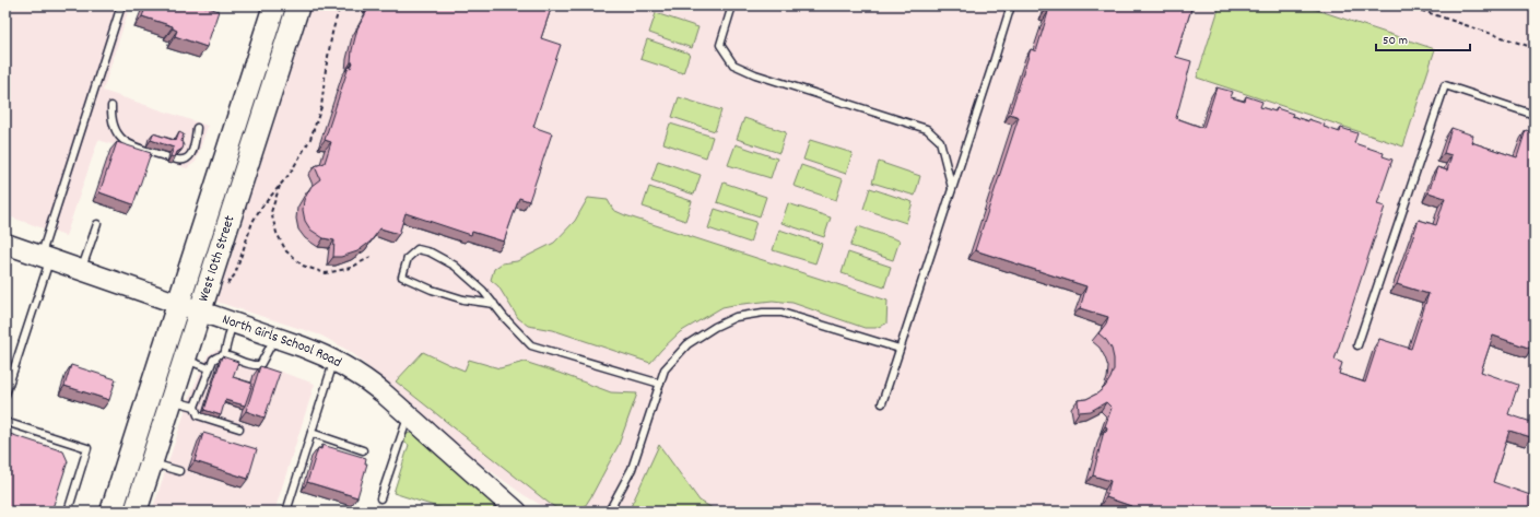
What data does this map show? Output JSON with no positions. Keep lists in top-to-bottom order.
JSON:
{
  "streets": {
    "main road": ["West 10th Street", "North Girls School Road"]
  },
  "crossings": [
    ["West 10th Street", "North Girls School Road"]
  ],
  "scale_bar": "50 m"
}
